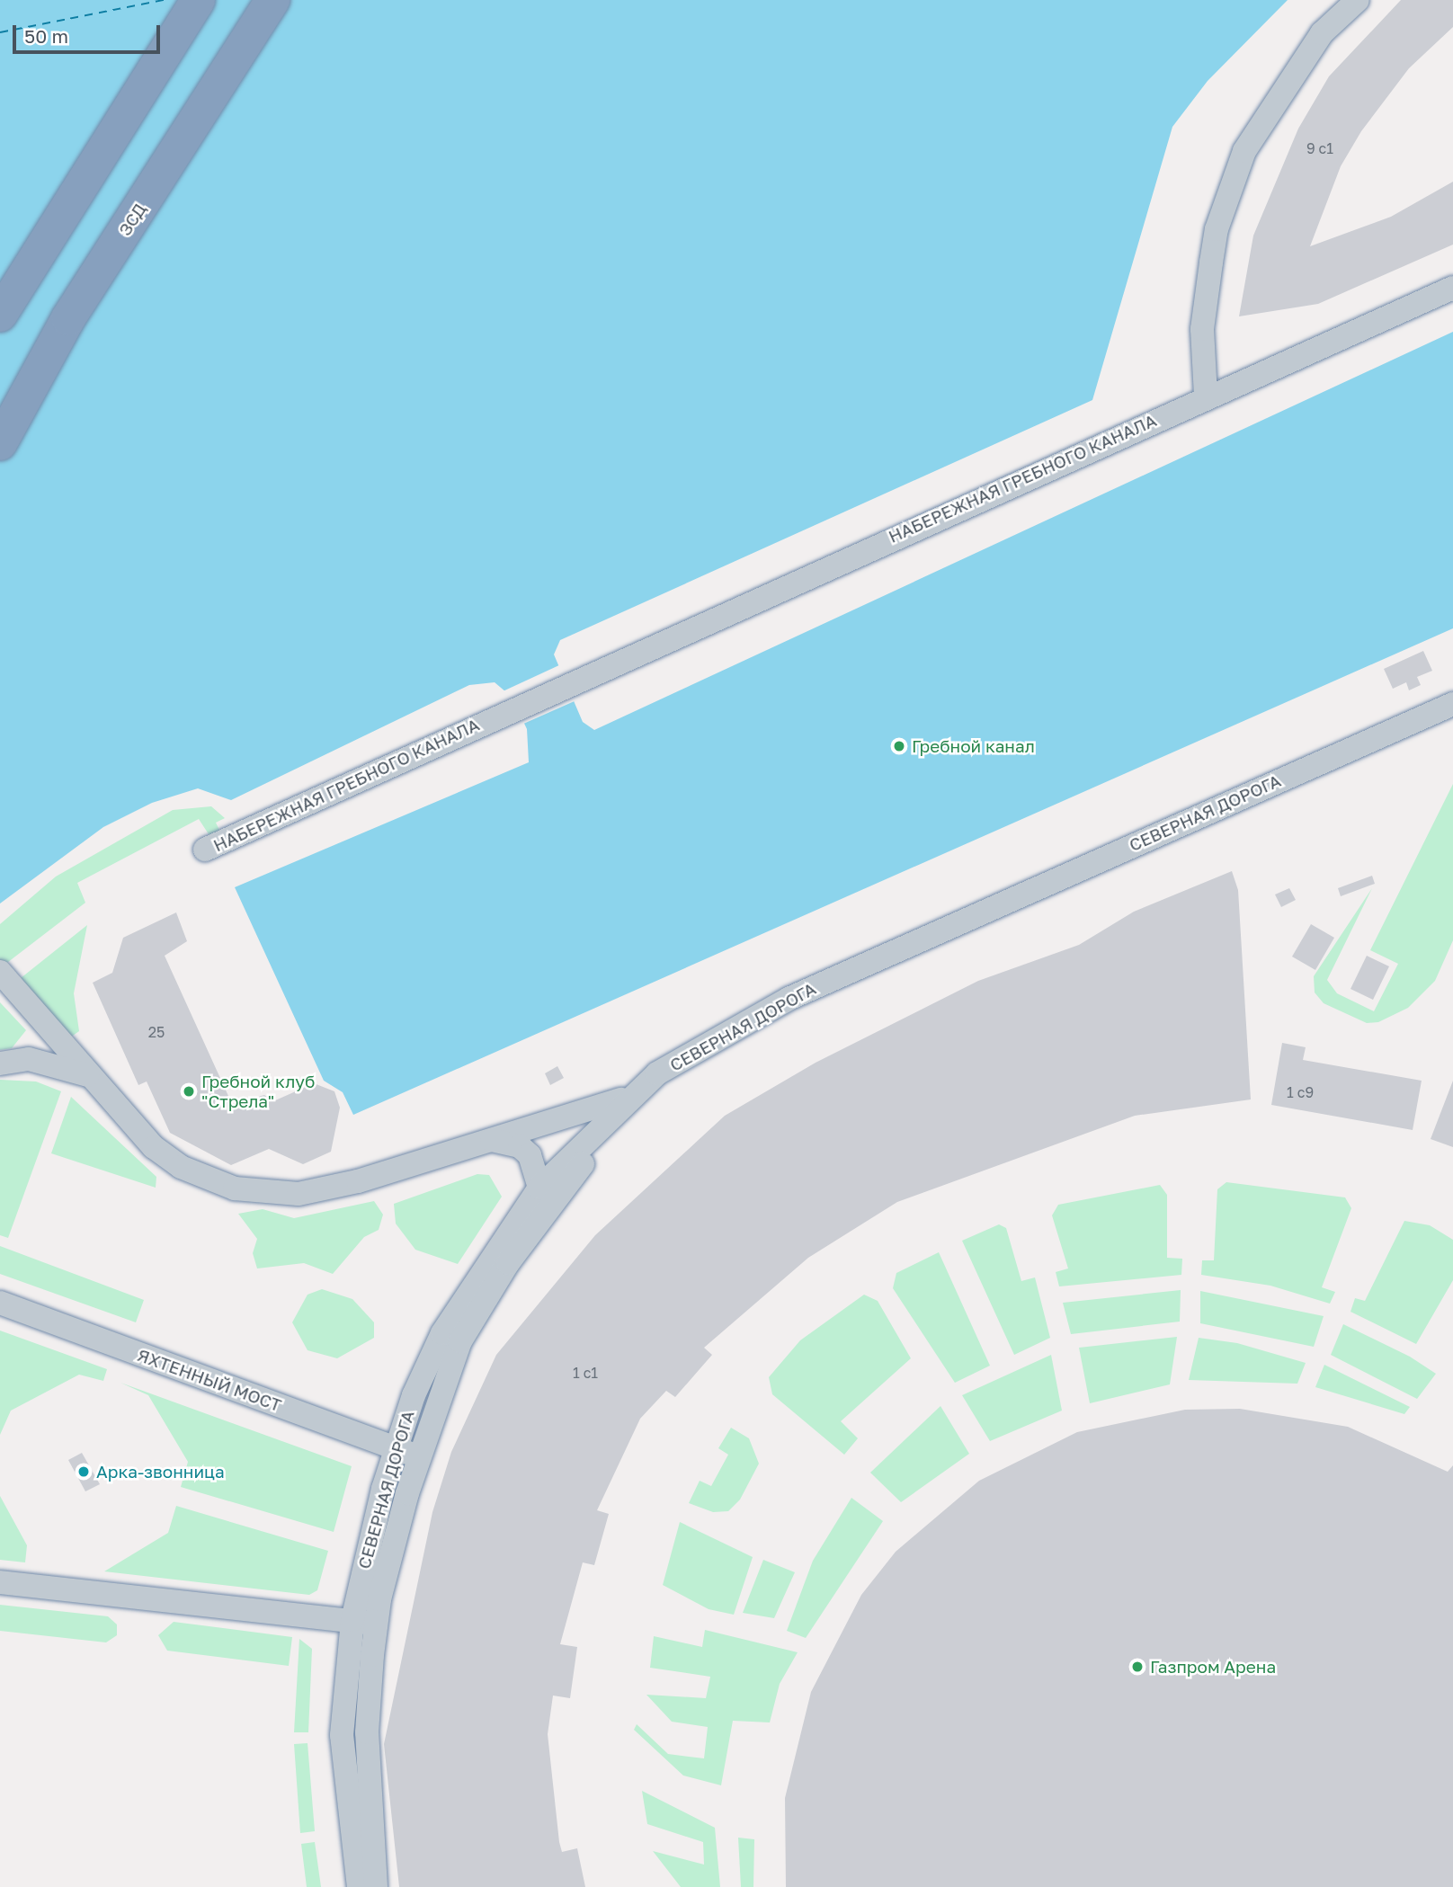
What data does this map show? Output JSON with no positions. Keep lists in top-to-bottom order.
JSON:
{
  "streets": {
    "highway": ["ЗСД"],
    "street": ["НАБЕРЕЖНАЯ ГРЕБНОГО КАНАЛА", "СЕВЕРНАЯ ДОРОГА", "ЯХТЕННЫЙ МОСТ"]
  },
  "crossings": [
    ["СЕВЕРНАЯ ДОРОГА", "ЯХТЕННЫЙ МОСТ"]
  ],
  "places": [
    "Гребной канал",
    "Гребной клуб \"Стрела\"",
    "Арка-звонница",
    "Газпром Арена"
  ],
  "house_numbers": [
    "9 с1",
    "25",
    "1 с9",
    "1 с1"
  ],
  "scale_bar": "50 m"
}
